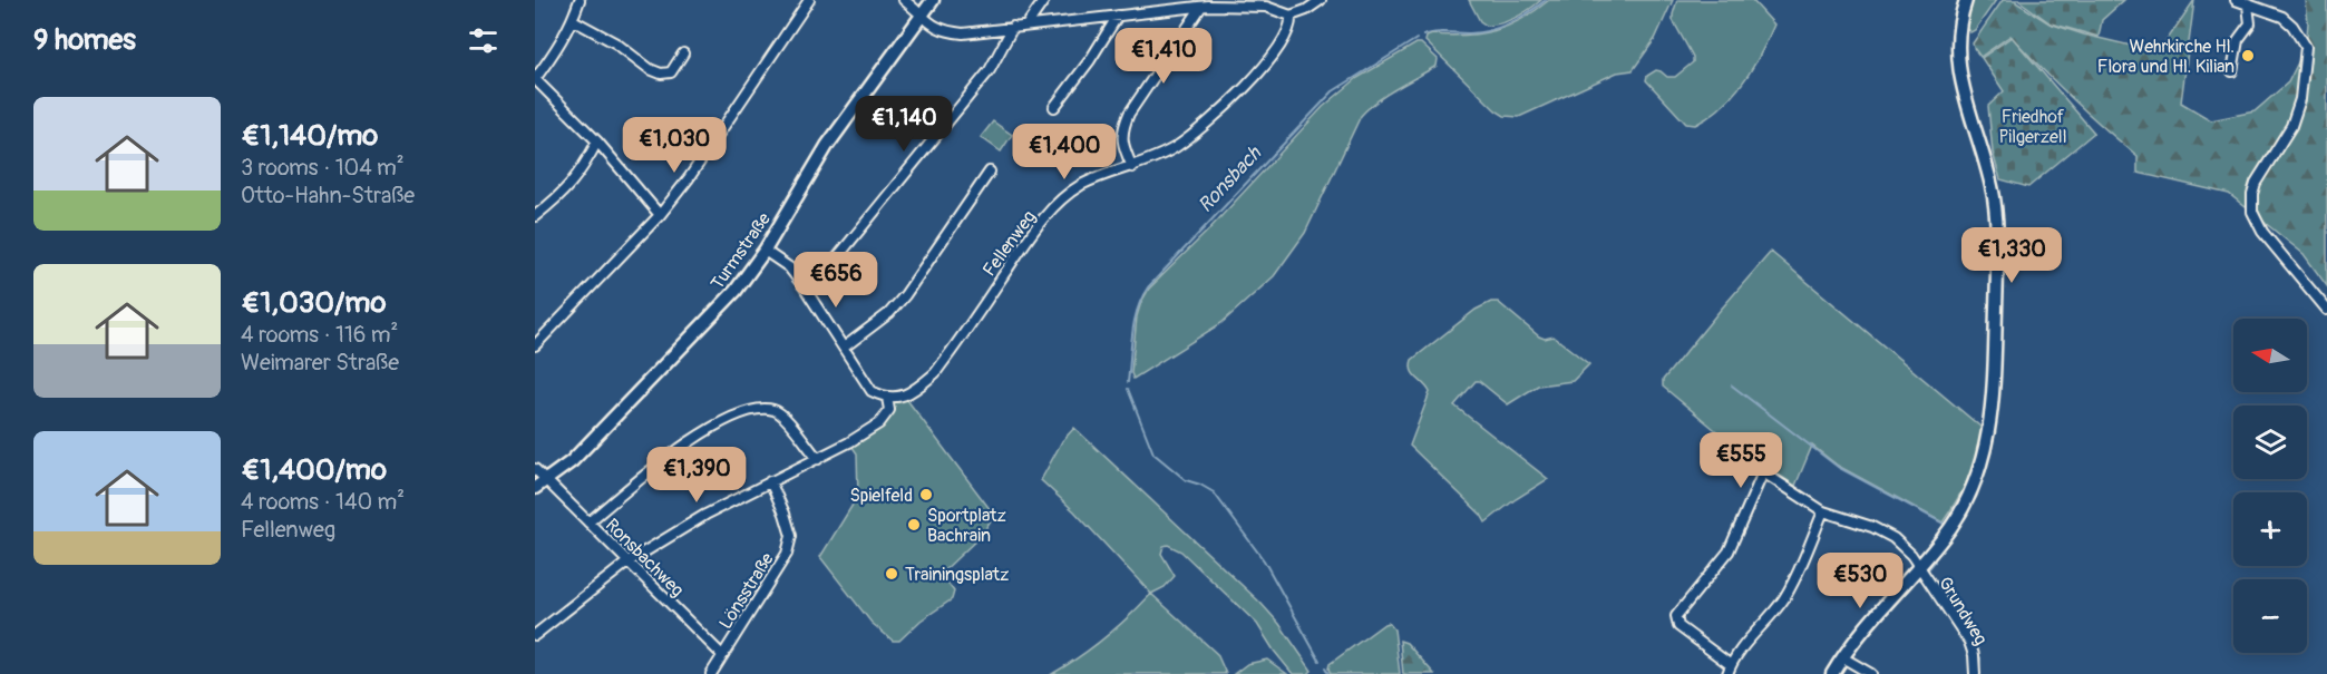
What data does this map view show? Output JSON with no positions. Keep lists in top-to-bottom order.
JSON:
{
  "streets": {
    "street": [
      "Fellenweg",
      "Turmstraße",
      "Ronsbachweg",
      "Lönsstraße",
      "Grundweg"
    ]
  },
  "crossings": [
    ["Turmstraße", "Ronsbachweg"],
    ["Ronsbachweg", "Lönsstraße"]
  ],
  "water": ["Ronsbach"],
  "parks": ["Friedhof Pilgerzell"],
  "places": [
    "Wehrkirche Hl. Flora und Hl. Kilian",
    "Spielfeld",
    "Sportplatz Bachrain",
    "Trainingsplatz"
  ],
  "north": "left",
  "page": {
    "heading": "9 homes",
    "price": [
      "€1,410",
      "€1,140",
      "€1,030",
      "€1,400",
      "€1,330",
      "€656",
      "€555",
      "€1,390",
      "€530"
    ],
    "list": [
      {
        "name": "€1,140/mo",
        "note": "3 rooms · 104 m² · Otto-Hahn-Straße"
      },
      {
        "name": "€1,030/mo",
        "note": "4 rooms · 116 m² · Weimarer Straße"
      },
      {
        "name": "€1,400/mo",
        "note": "4 rooms · 140 m² · Fellenweg"
      }
    ],
    "map_buttons": ["+", "−"]
  }
}
